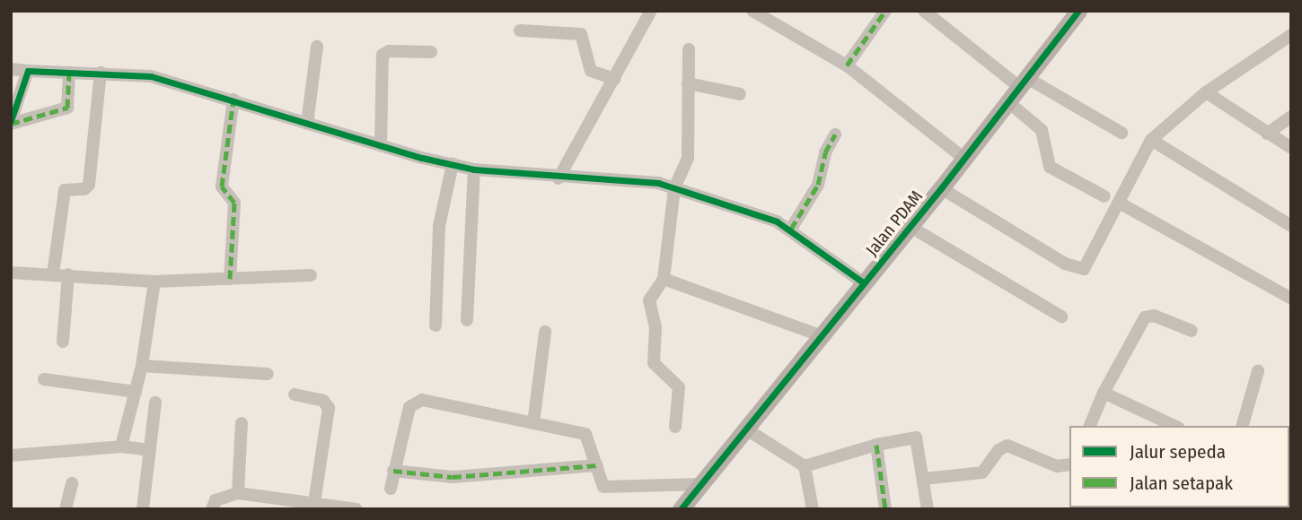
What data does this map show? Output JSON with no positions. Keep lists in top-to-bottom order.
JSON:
{
  "streets": {
    "street": ["Jalan PDAM"]
  },
  "legend": ["Jalur sepeda", "Jalan setapak"]
}
